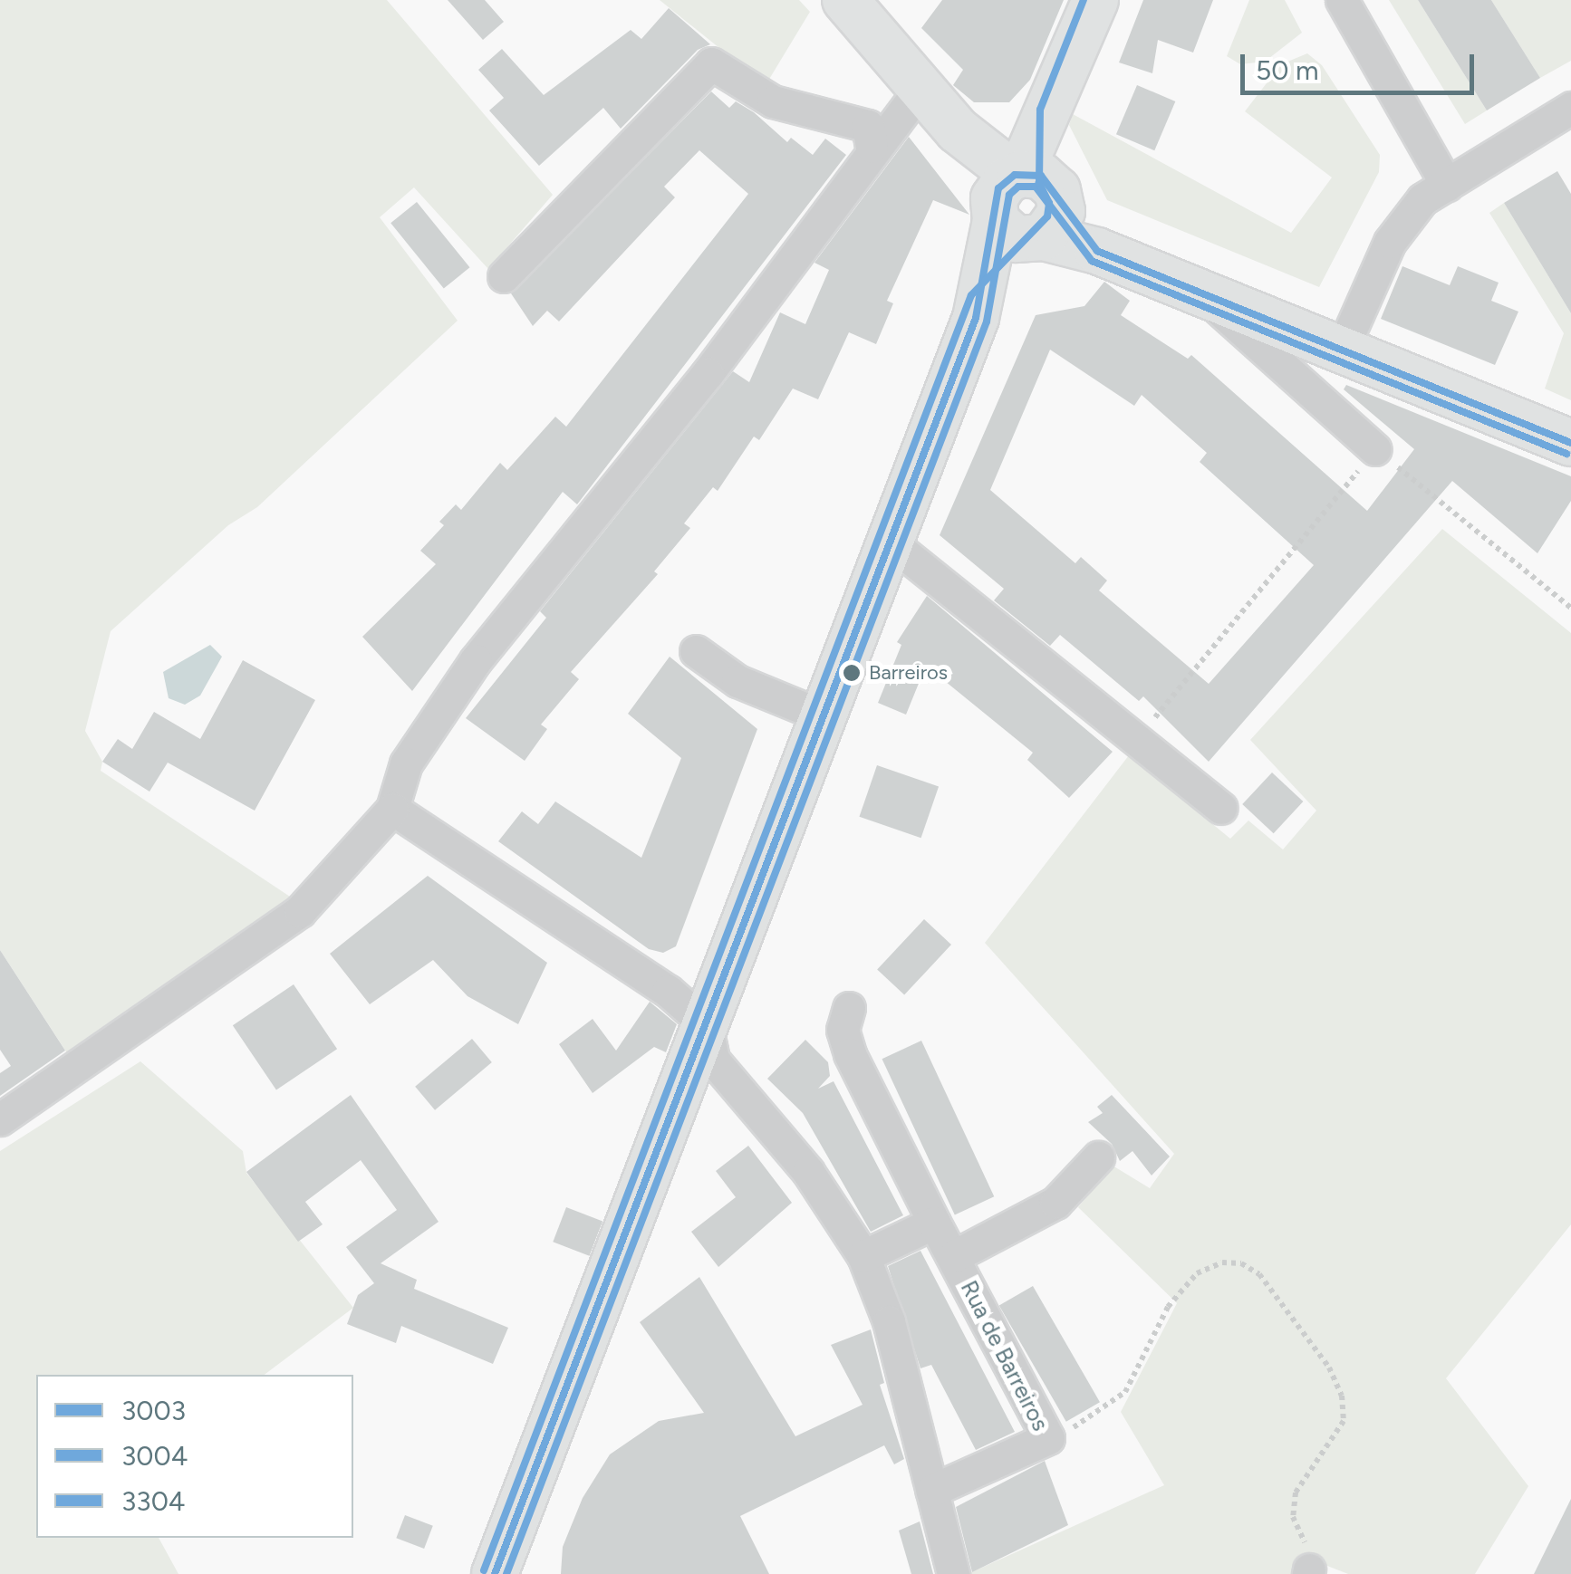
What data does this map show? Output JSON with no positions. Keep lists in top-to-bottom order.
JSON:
{
  "streets": {
    "street": ["Rua de Barreiros"]
  },
  "places": ["Barreiros"],
  "lines": ["transit line 3304", "transit line 3003", "transit line 3004"],
  "legend": ["3003", "3004", "3304"],
  "scale_bar": "50 m"
}
